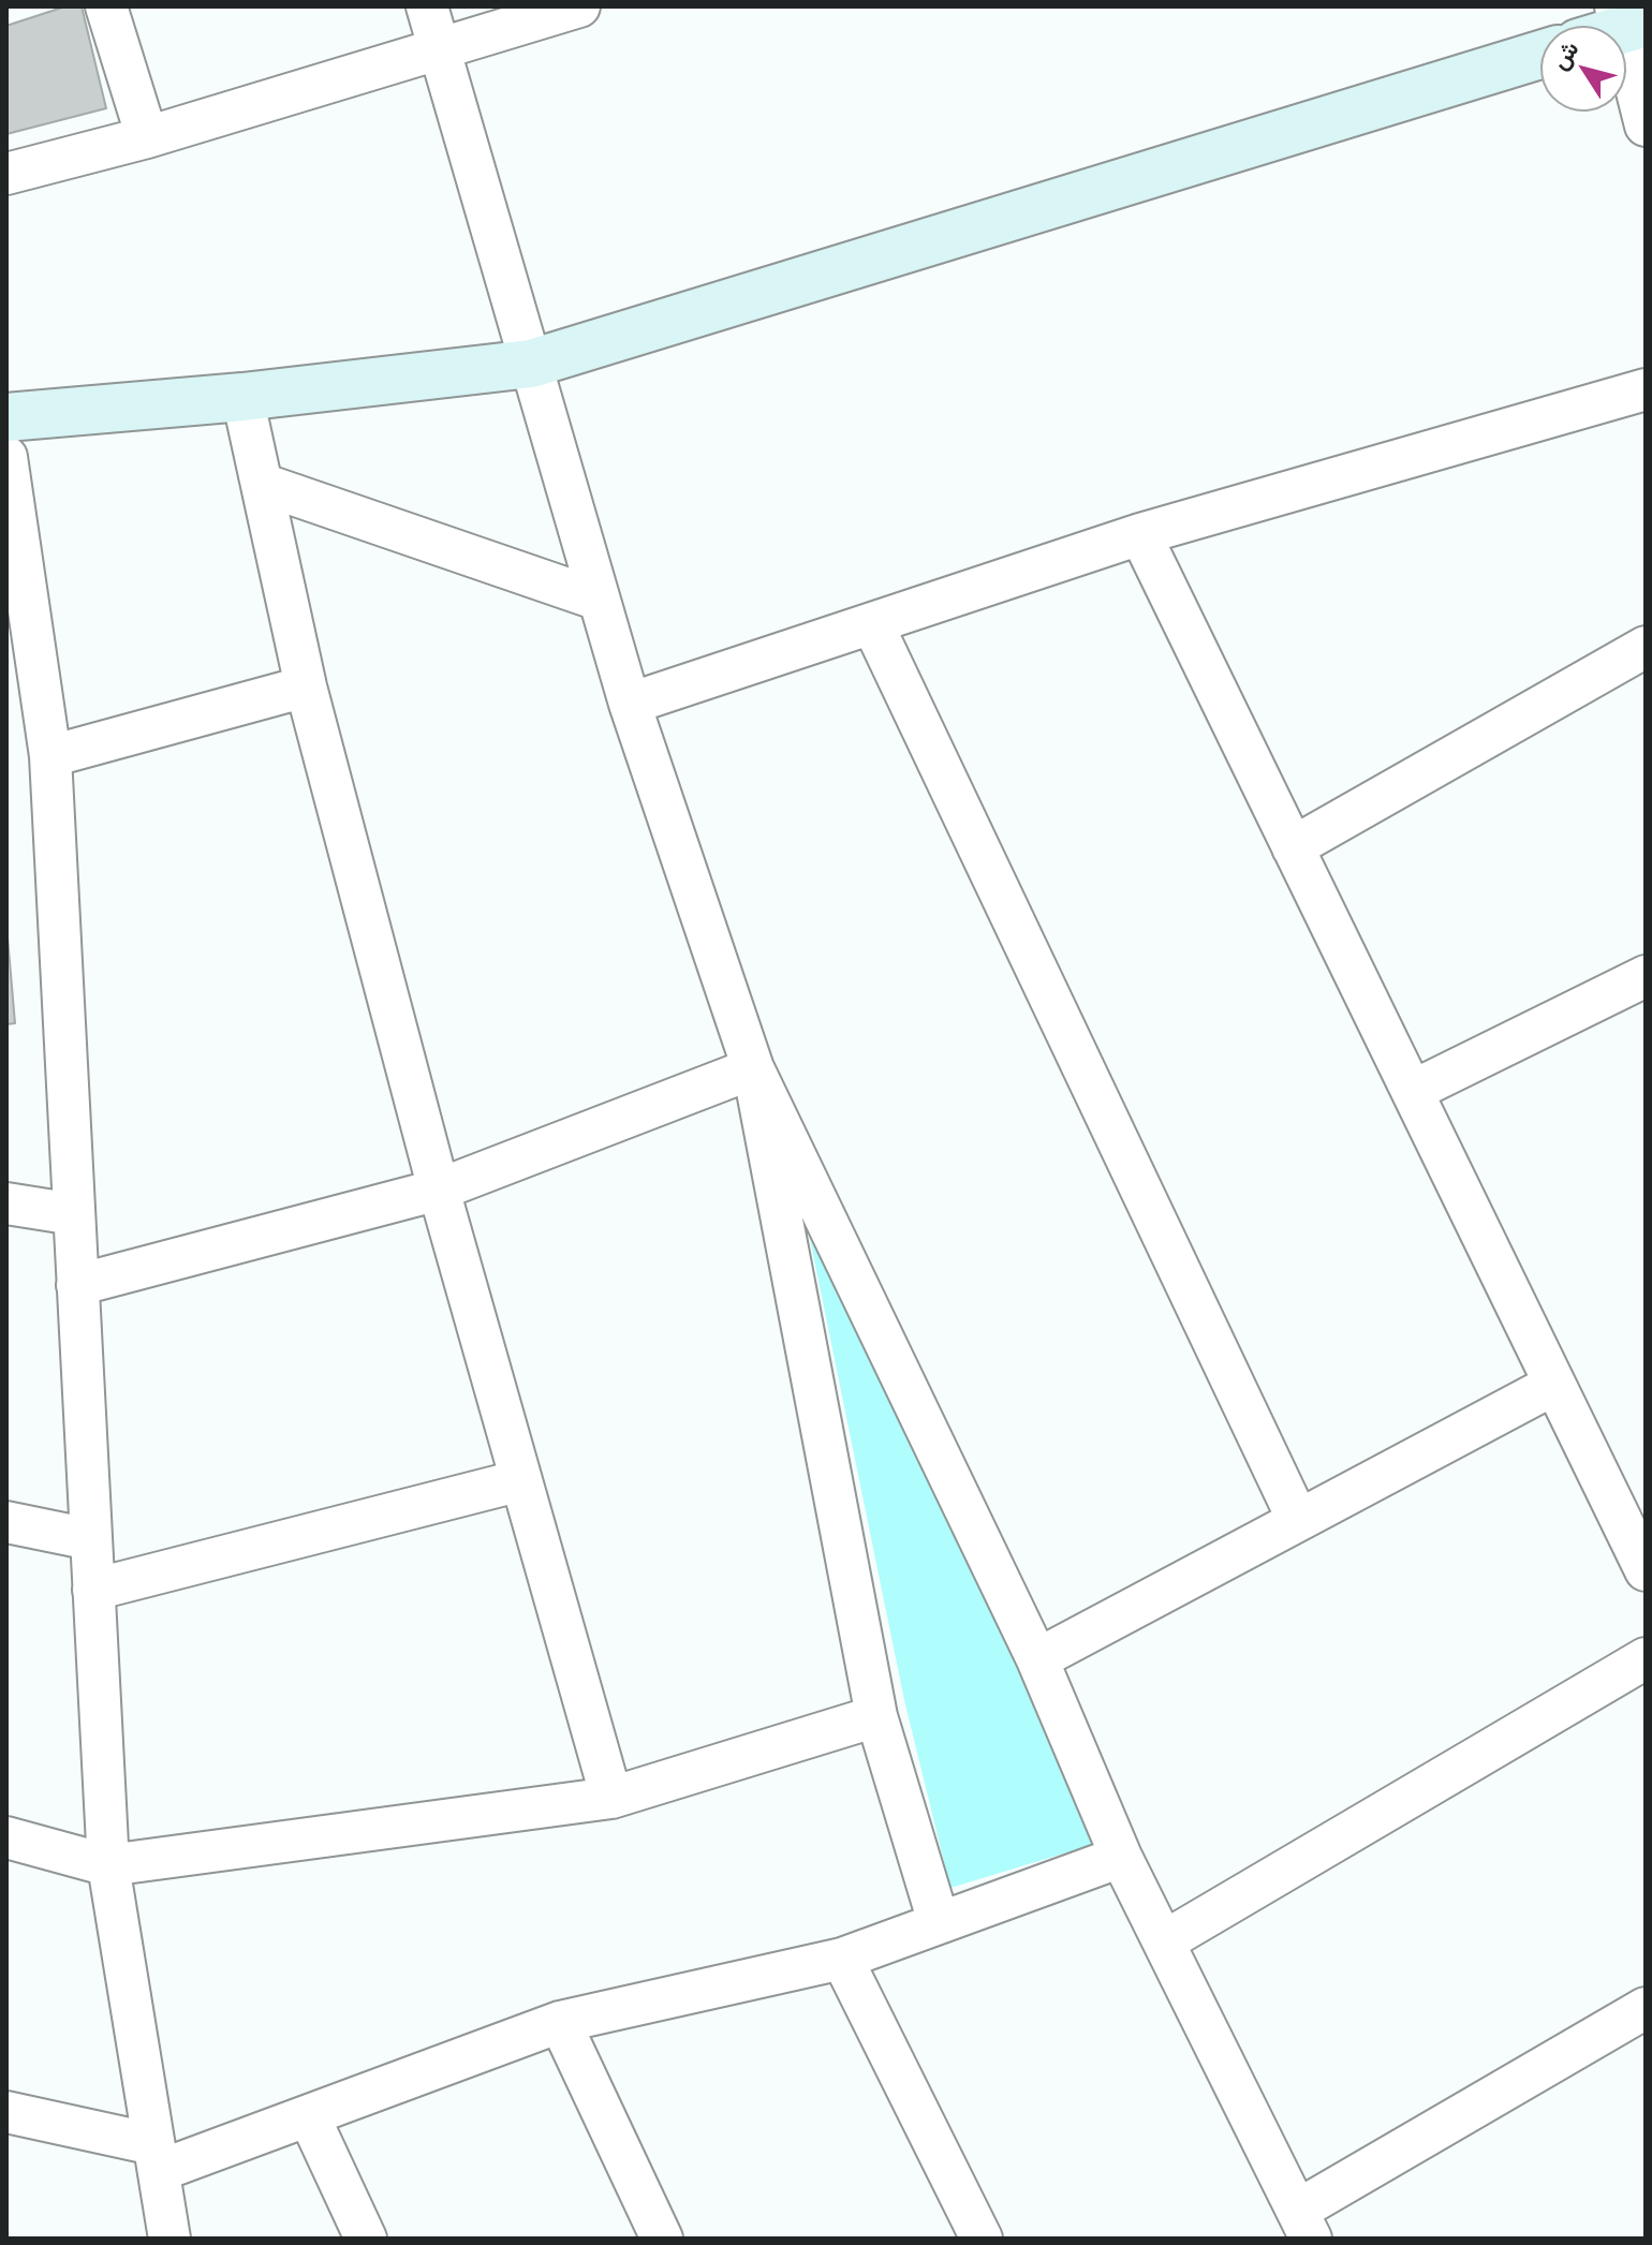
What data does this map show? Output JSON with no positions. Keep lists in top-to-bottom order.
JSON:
{
  "north": "top left"
}
